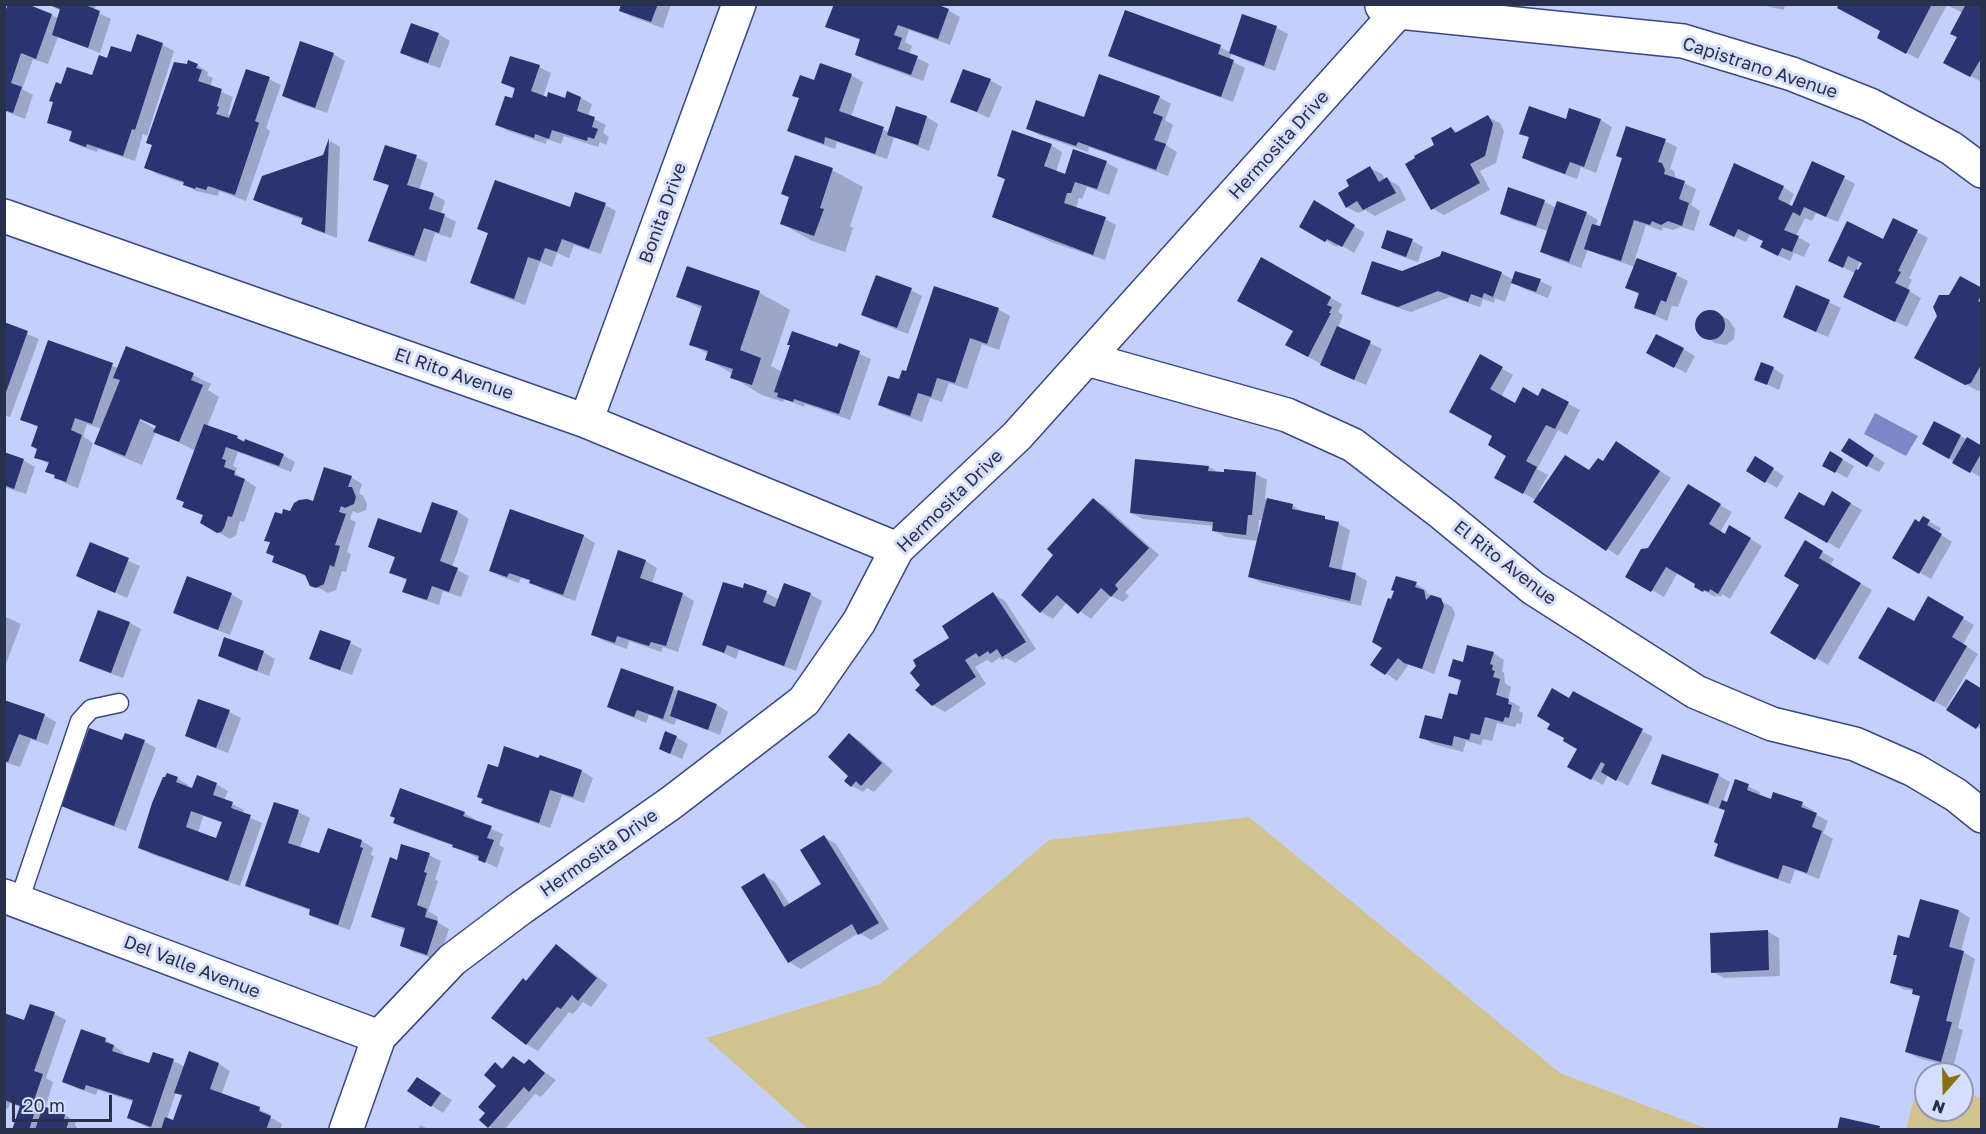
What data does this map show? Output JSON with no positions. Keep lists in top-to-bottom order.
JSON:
{
  "streets": {
    "street": [
      "Capistrano Avenue",
      "Hermosita Drive",
      "Bonita Drive",
      "El Rito Avenue",
      "Del Valle Avenue"
    ]
  },
  "crossings": [
    ["Capistrano Avenue", "Hermosita Drive"],
    ["Hermosita Drive", "El Rito Avenue"],
    ["Hermosita Drive", "Del Valle Avenue"],
    ["Bonita Drive", "El Rito Avenue"]
  ],
  "scale_bar": "20 m",
  "north": "bottom"
}
